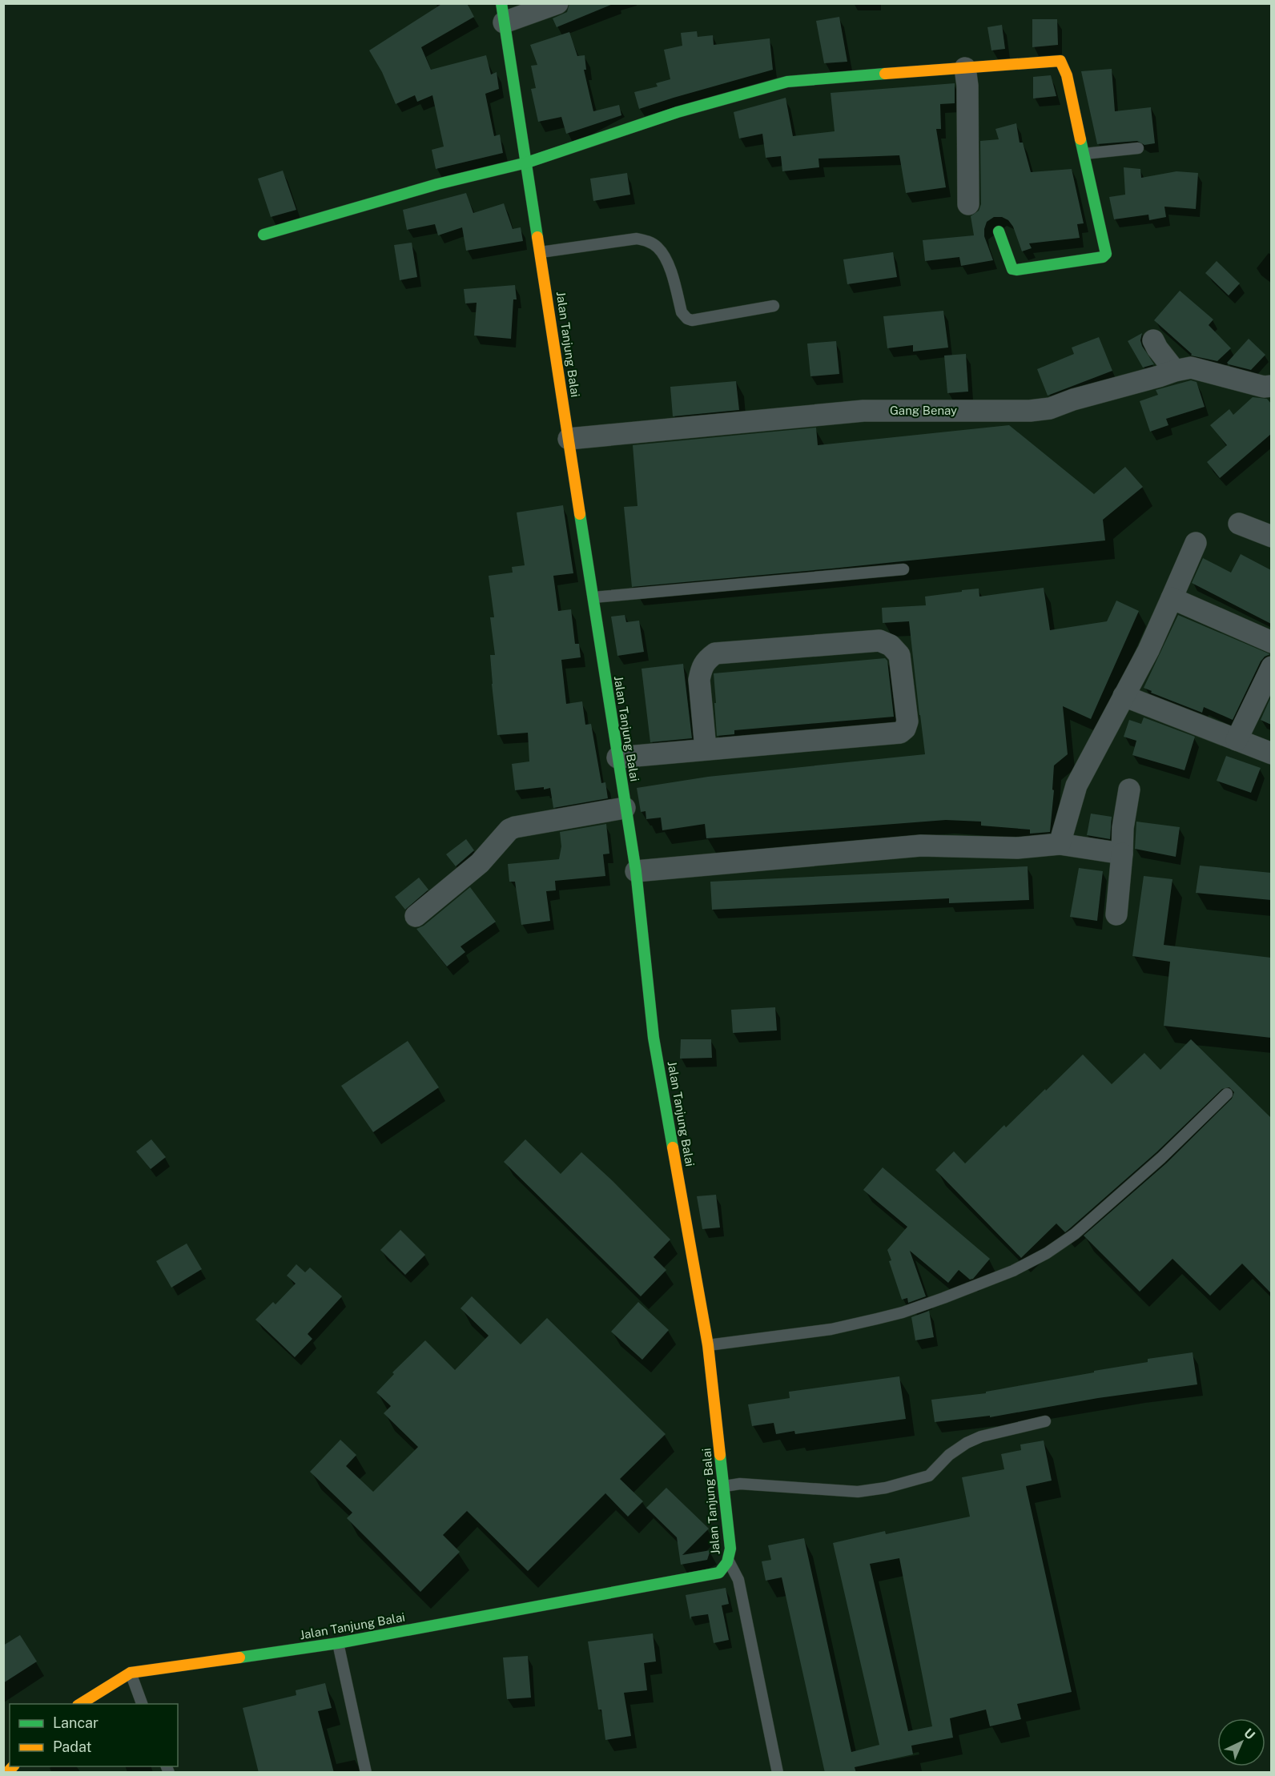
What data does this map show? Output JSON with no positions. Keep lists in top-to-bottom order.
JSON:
{
  "streets": {
    "street": ["Jalan Tanjung Balai", "Gang Benay"]
  },
  "crossings": [
    ["Jalan Tanjung Balai", "Gang Benay"]
  ],
  "legend": ["Lancar", "Padat"],
  "north": "top right"
}
